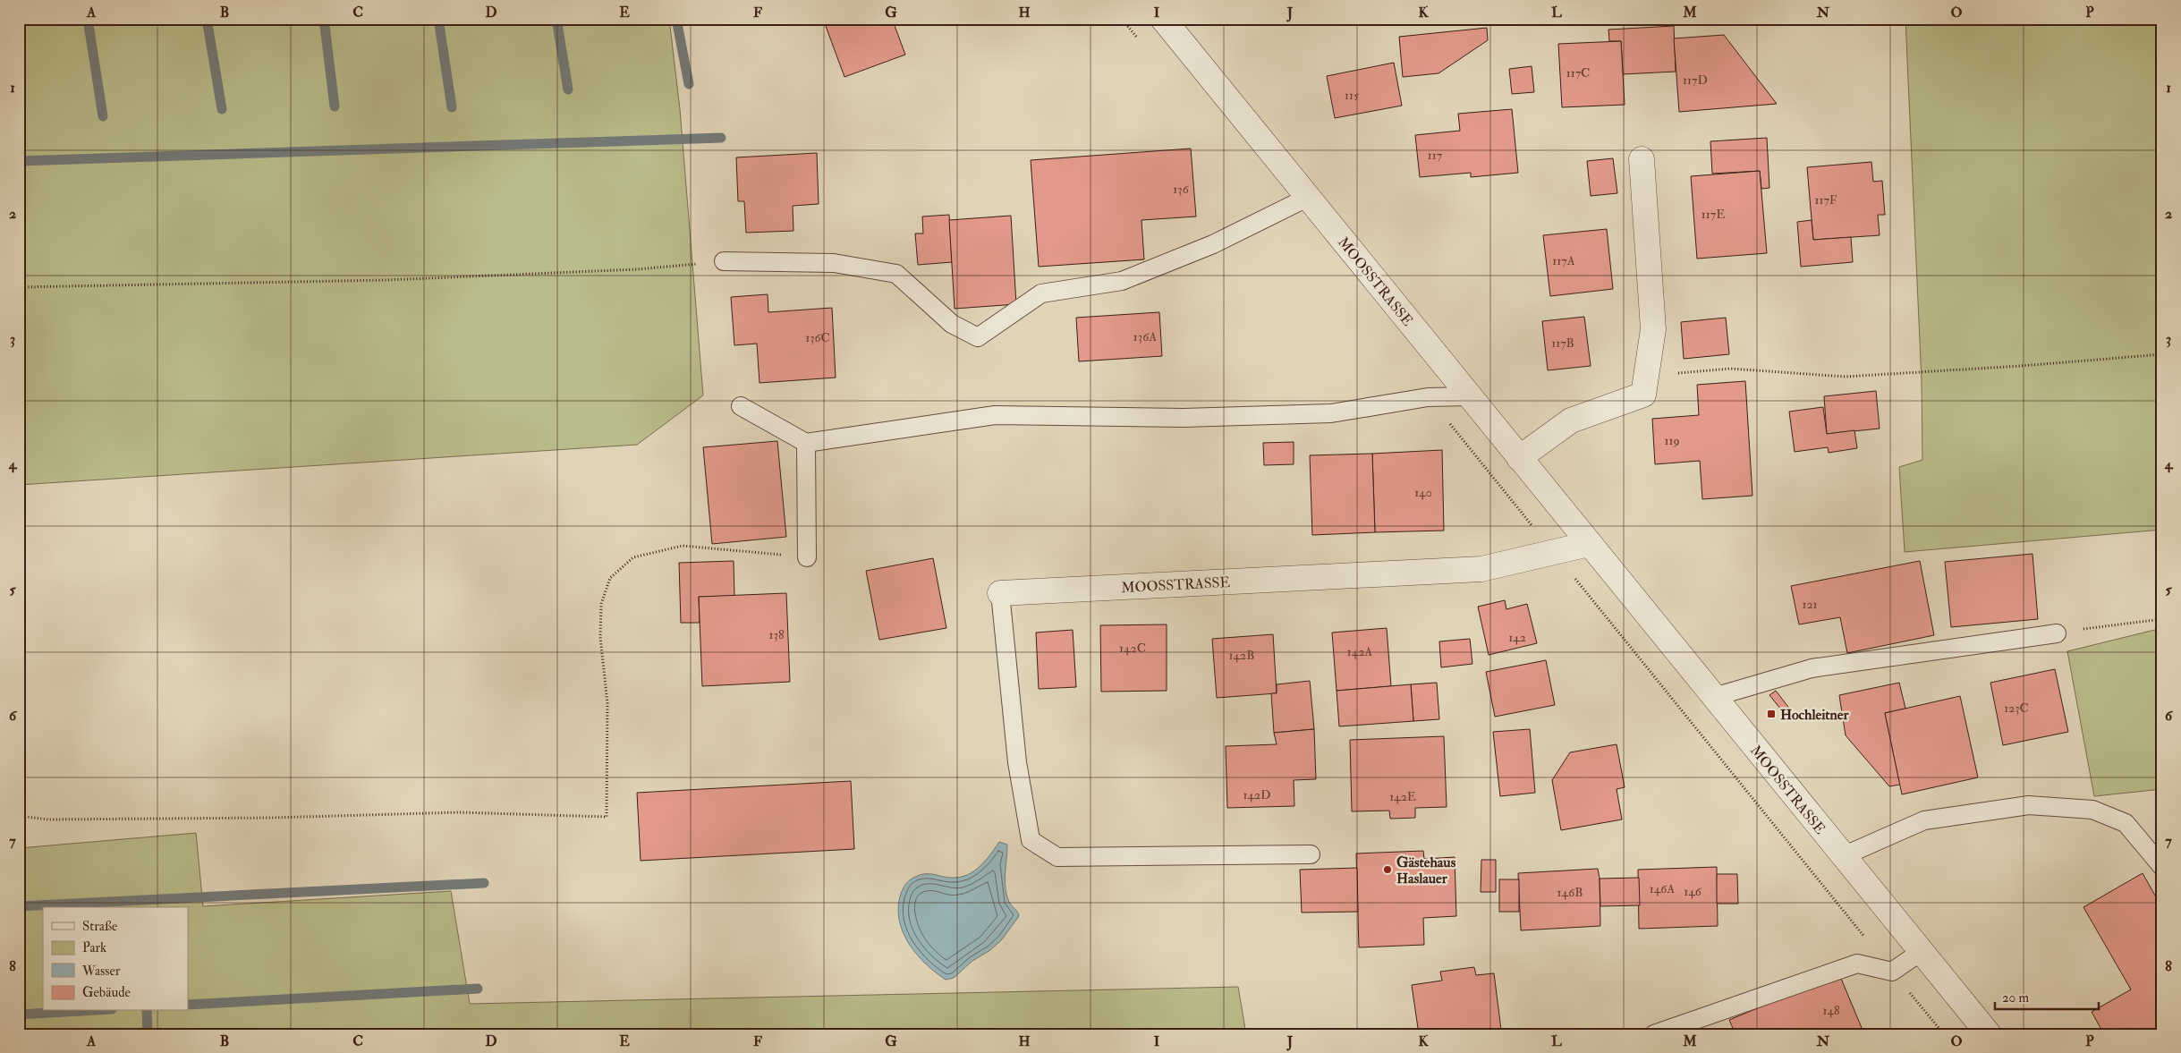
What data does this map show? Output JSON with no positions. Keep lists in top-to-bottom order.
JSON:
{
  "streets": {
    "street": ["MOOSSTRASSE"]
  },
  "places": {
    "transit": ["Hochleitner"],
    "other": ["Gästehaus Haslauer"]
  },
  "house_numbers": [
    "117C",
    "117D",
    "115",
    "117",
    "136",
    "117F",
    "117E",
    "117A",
    "136A",
    "136C",
    "117B",
    "119",
    "140",
    "121",
    "138",
    "142",
    "142C",
    "142A",
    "142B",
    "123C",
    "142D",
    "142E",
    "146A",
    "146",
    "146B",
    "148"
  ],
  "legend": [
    "Straße",
    "Park",
    "Wasser",
    "Gebäude"
  ],
  "scale_bar": "20 m",
  "grid": {
    "columns": [
      "A",
      "B",
      "C",
      "D",
      "E",
      "F",
      "G",
      "H",
      "I",
      "J",
      "K",
      "L",
      "M",
      "N",
      "O",
      "P"
    ],
    "rows": [
      "1",
      "2",
      "3",
      "4",
      "5",
      "6",
      "7",
      "8"
    ]
  }
}
